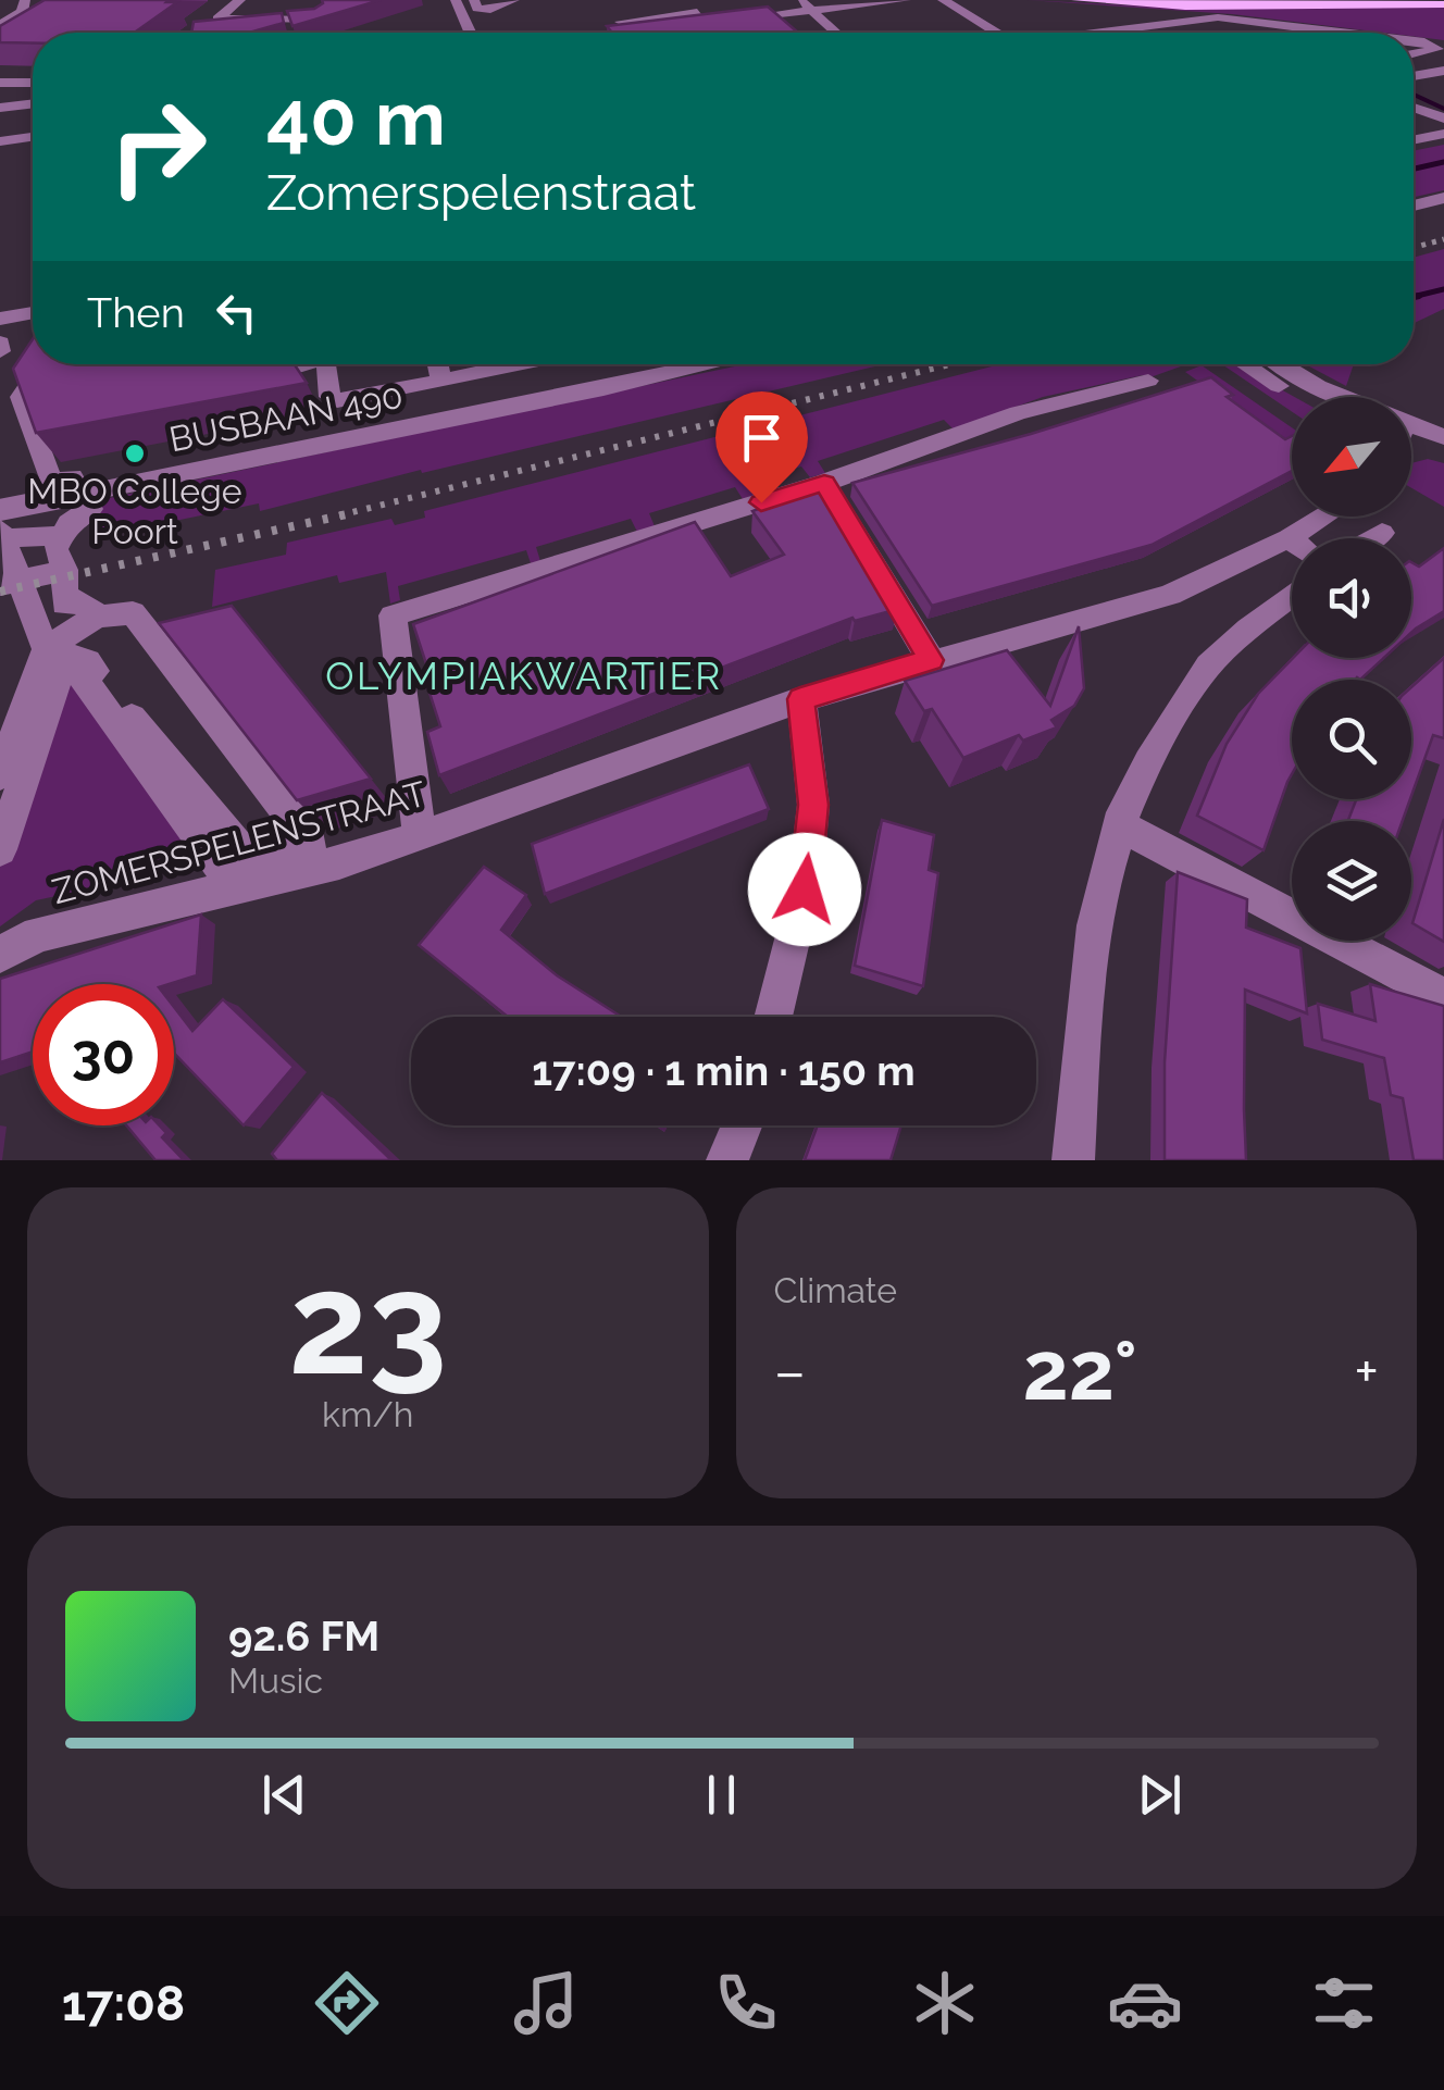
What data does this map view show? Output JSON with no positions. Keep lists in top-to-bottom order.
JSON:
{
  "streets": {
    "street": ["BUSBAAN 490", "ZOMERSPELENSTRAAT"]
  },
  "districts": ["OLYMPIAKWARTIER"],
  "places": ["MBO College Poort"],
  "north": "bottom left",
  "page": {
    "turn": ["40 m", "Zomerspelenstraat"],
    "then": "Then",
    "limit": "30",
    "trip": "17:09 · 1 min · 150 m",
    "tile": [
      ["23", "km/h"],
      "Climate"
    ],
    "heat": ["−", "22°", "+"],
    "song": ["92.6 FM", "Music"],
    "tabs": "17:08"
  }
}
